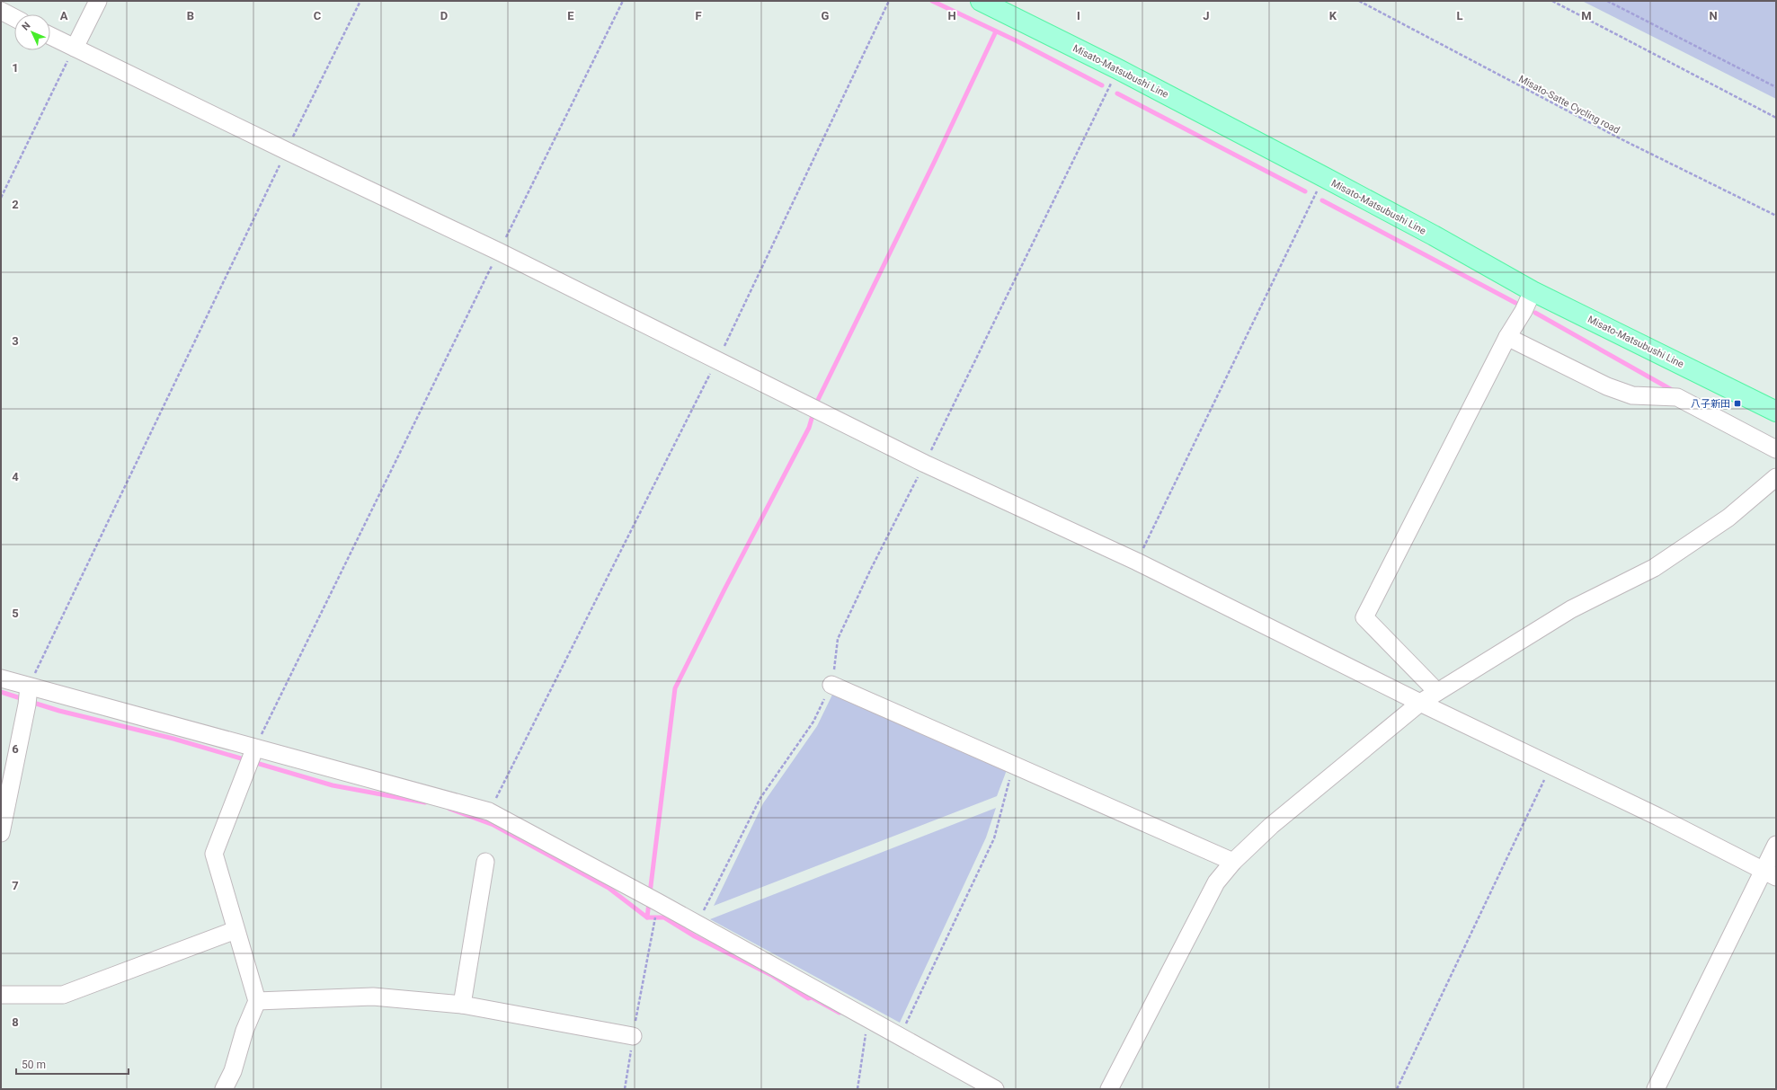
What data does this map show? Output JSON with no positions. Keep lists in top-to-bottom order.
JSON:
{
  "streets": {
    "main road": ["Misato-Matsubushi Line"],
    "path": ["Misato-Satte Cycling road"]
  },
  "places": {
    "transit": ["八子新田"]
  },
  "scale_bar": "50 m",
  "north": "top left",
  "grid": {
    "columns": [
      "A",
      "B",
      "C",
      "D",
      "E",
      "F",
      "G",
      "H",
      "I",
      "J",
      "K",
      "L",
      "M",
      "N"
    ],
    "rows": [
      "1",
      "2",
      "3",
      "4",
      "5",
      "6",
      "7",
      "8"
    ]
  }
}
